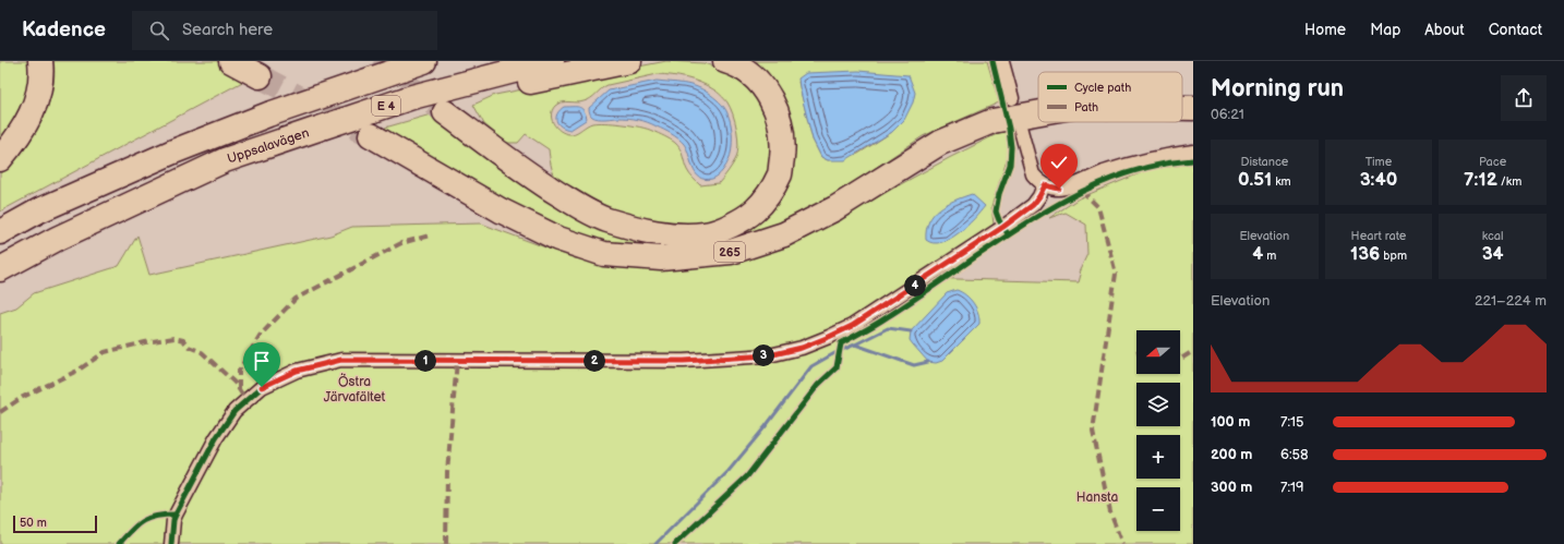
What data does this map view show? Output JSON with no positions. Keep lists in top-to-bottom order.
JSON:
{
  "streets": {
    "highway": ["E 4", "Uppsalavägen", "265"]
  },
  "parks": ["Östra Järvafältet", "Hansta"],
  "legend": ["Cycle path", "Path"],
  "scale_bar": "50 m",
  "north": "left",
  "page": {
    "header": "Kadence",
    "search": "Search here",
    "nav": [
      "Home",
      "Map",
      "About",
      "Contact"
    ],
    "heading": ["Morning run", "06:21"],
    "stats": [
      ["Distance", "0.51 km"],
      ["Time", "3:40"],
      ["Pace", "7:12 /km"],
      ["Elevation", "4 m"],
      ["Heart rate", "136 bpm"],
      ["kcal", "34"]
    ],
    "pins": [
      "4",
      "3",
      "1",
      "2"
    ],
    "chart": ["Elevation", "221–224 m"],
    "map_buttons": ["+", "−"],
    "list": [
      {
        "name": "100 m",
        "note": "7:15"
      },
      {
        "name": "200 m",
        "note": "6:58"
      },
      {
        "name": "300 m",
        "note": "7:19"
      }
    ],
    "scale": "50 m"
  }
}
